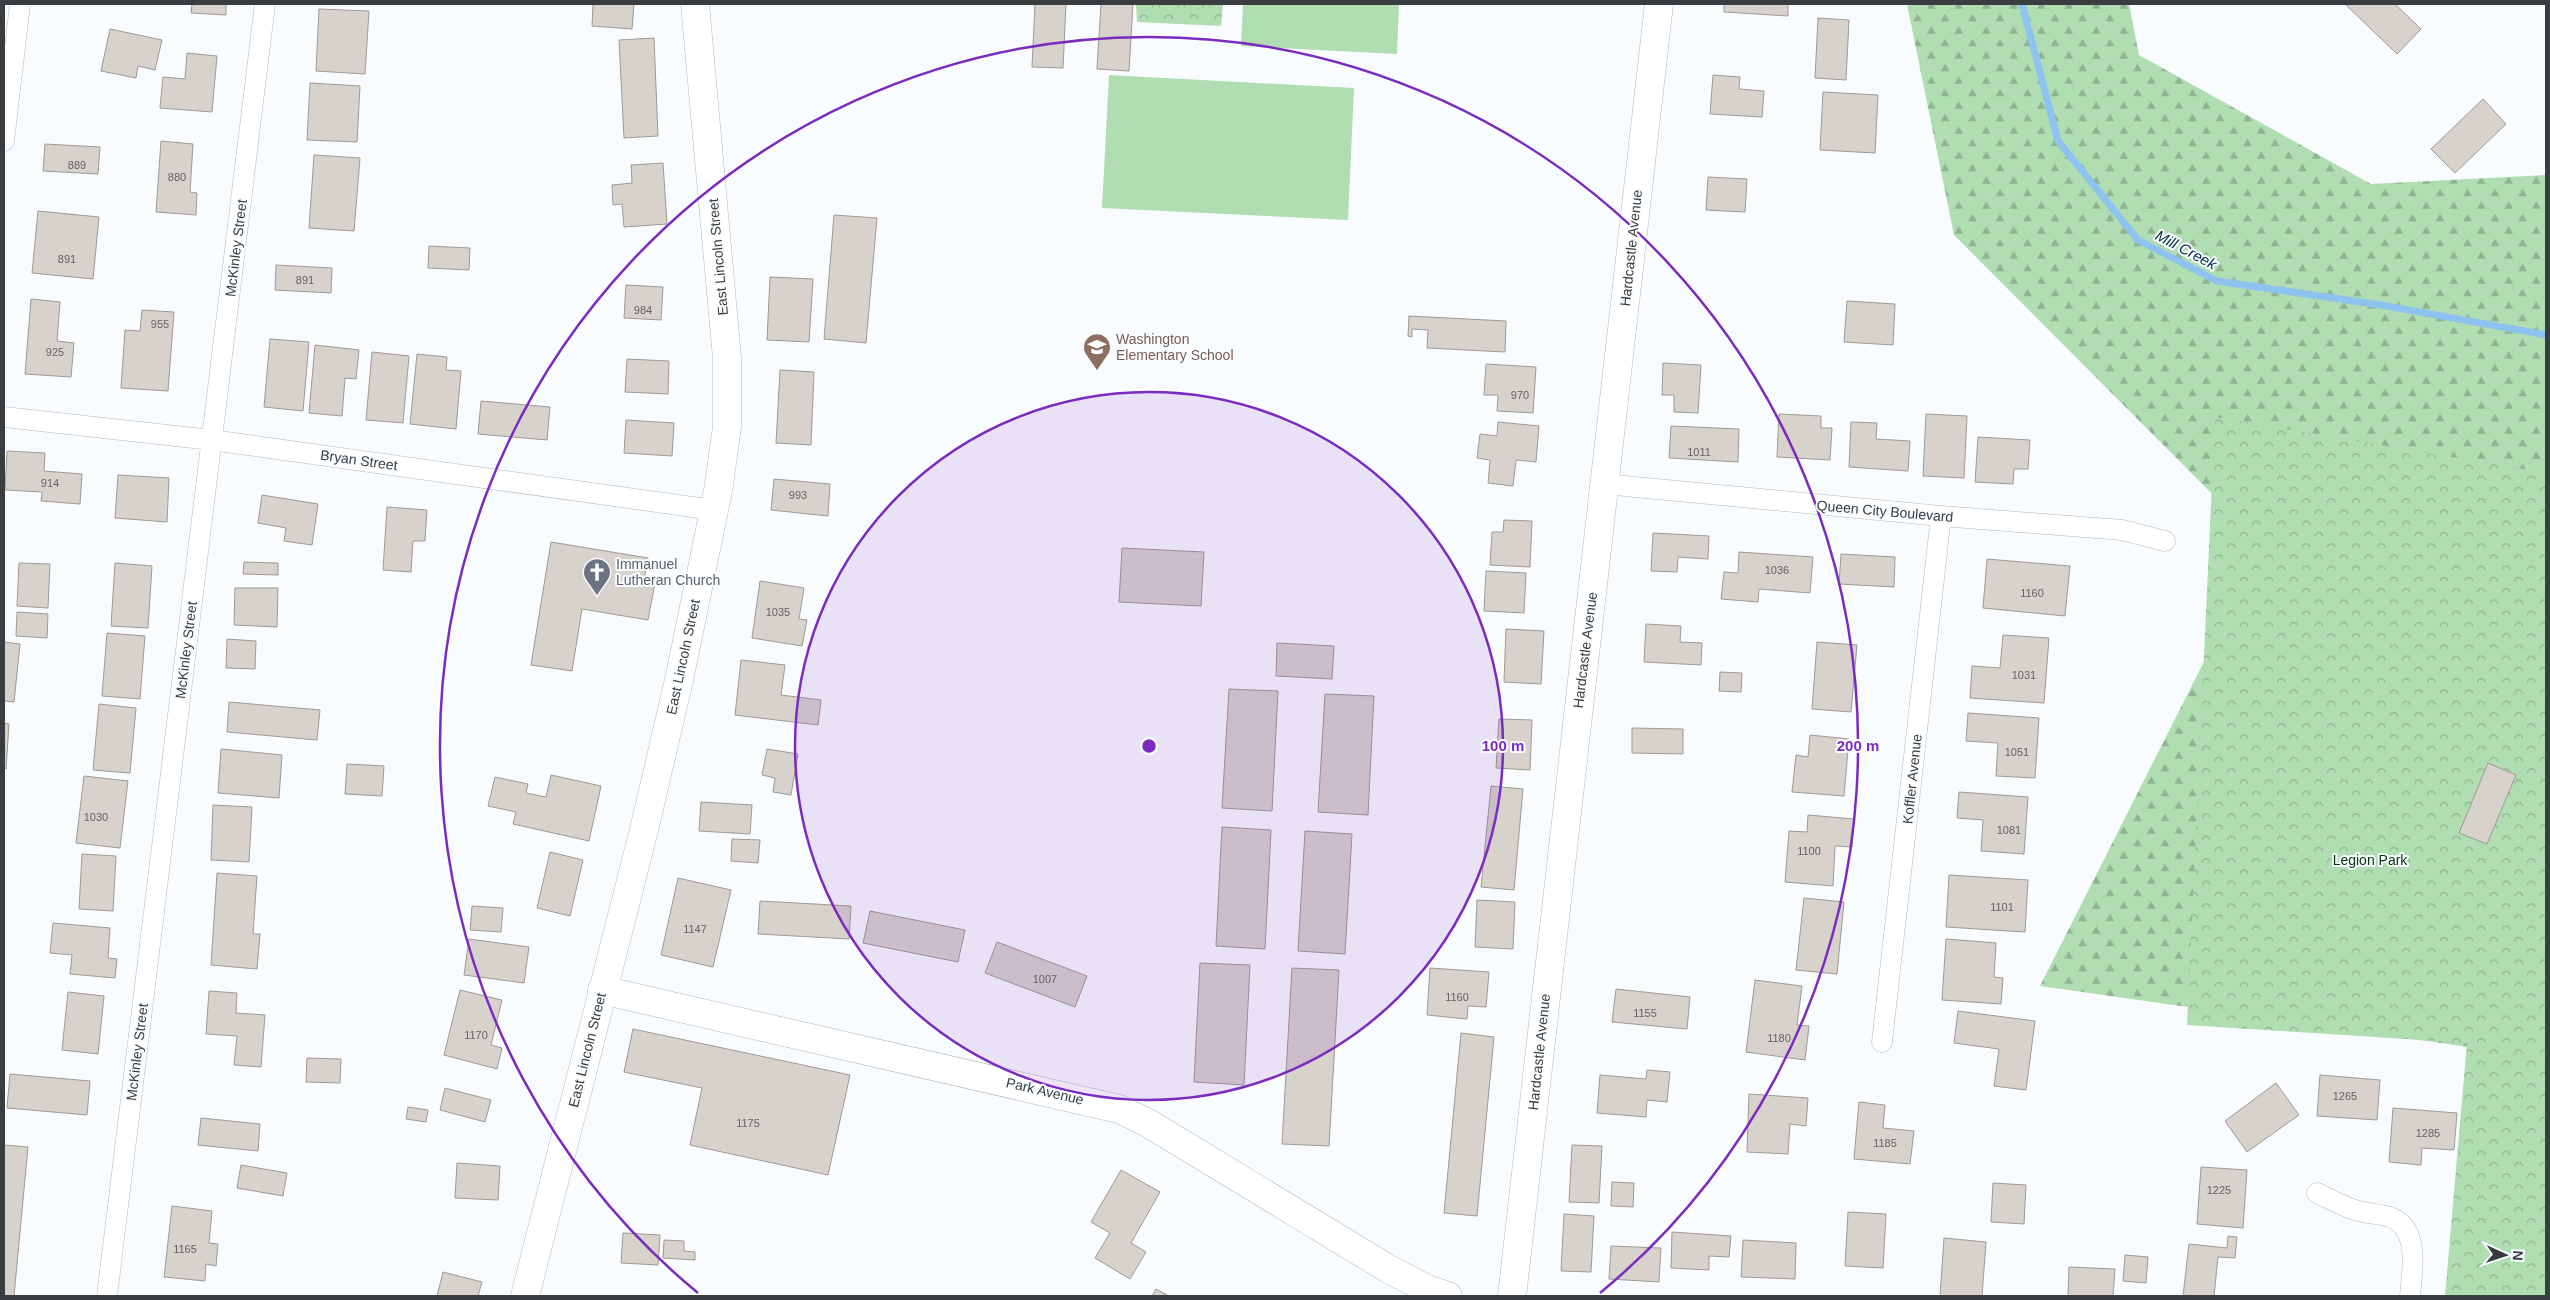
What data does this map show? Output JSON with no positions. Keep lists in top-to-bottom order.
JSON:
{
  "streets": {
    "street": [
      "McKinley Street",
      "Hardcastle Avenue",
      "East Lincoln Street",
      "Bryan Street",
      "Queen City Boulevard",
      "Koffler Avenue",
      "Park Avenue"
    ]
  },
  "crossings": [
    ["McKinley Street", "Bryan Street"],
    ["Hardcastle Avenue", "Queen City Boulevard"],
    ["East Lincoln Street", "Bryan Street"],
    ["East Lincoln Street", "Park Avenue"],
    ["Queen City Boulevard", "Koffler Avenue"]
  ],
  "water": ["Mill Creek"],
  "parks": ["Legion Park"],
  "places": {
    "school or university": ["Washington Elementary School"],
    "church": ["Immanuel Lutheran Church"]
  },
  "house_numbers": [
    "889",
    "880",
    "891",
    "891",
    "984",
    "955",
    "925",
    "970",
    "1011",
    "914",
    "993",
    "1036",
    "1160",
    "1035",
    "1031",
    "1051",
    "1030",
    "1081",
    "1100",
    "1101",
    "1147",
    "1007",
    "1160",
    "1155",
    "1170",
    "1180",
    "1265",
    "1175",
    "1285",
    "1185",
    "1225",
    "1165"
  ],
  "north": "right",
  "rings": ["100 m", "200 m"]
}
